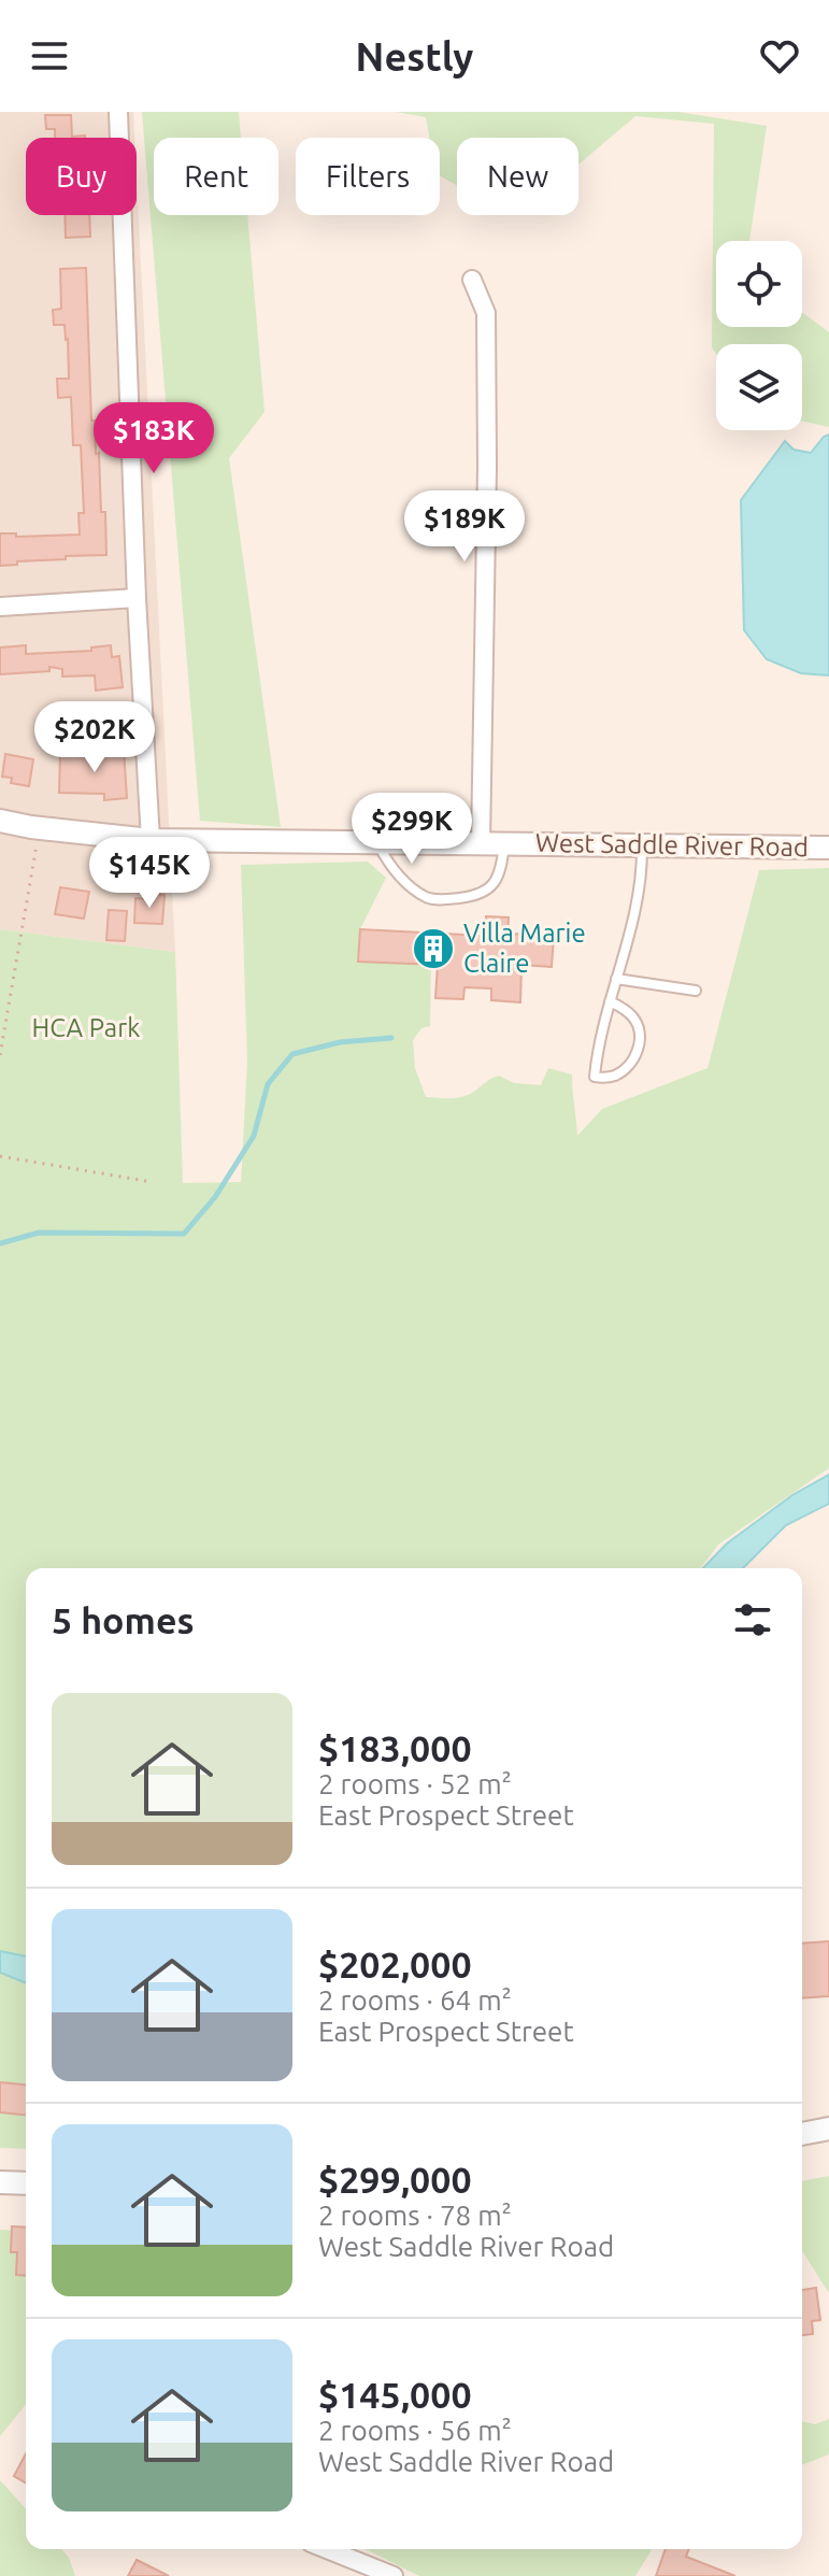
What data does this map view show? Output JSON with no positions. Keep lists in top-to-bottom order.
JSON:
{
  "streets": {
    "street": ["West Saddle River Road"]
  },
  "parks": ["HCA Park"],
  "places": {
    "building": ["Villa Marie Claire"]
  },
  "page": {
    "header": "Nestly",
    "chip": [
      "Buy",
      "Rent",
      "Filters",
      "New"
    ],
    "price": [
      "$183K",
      "$189K",
      "$202K",
      "$299K",
      "$145K"
    ],
    "heading": "5 homes",
    "list": [
      {
        "name": "$183,000",
        "note": "2 rooms · 52 m² · East Prospect Street"
      },
      {
        "name": "$202,000",
        "note": "2 rooms · 64 m² · East Prospect Street"
      },
      {
        "name": "$299,000",
        "note": "2 rooms · 78 m² · West Saddle River Road"
      },
      {
        "name": "$145,000",
        "note": "2 rooms · 56 m² · West Saddle River Road"
      }
    ]
  }
}
